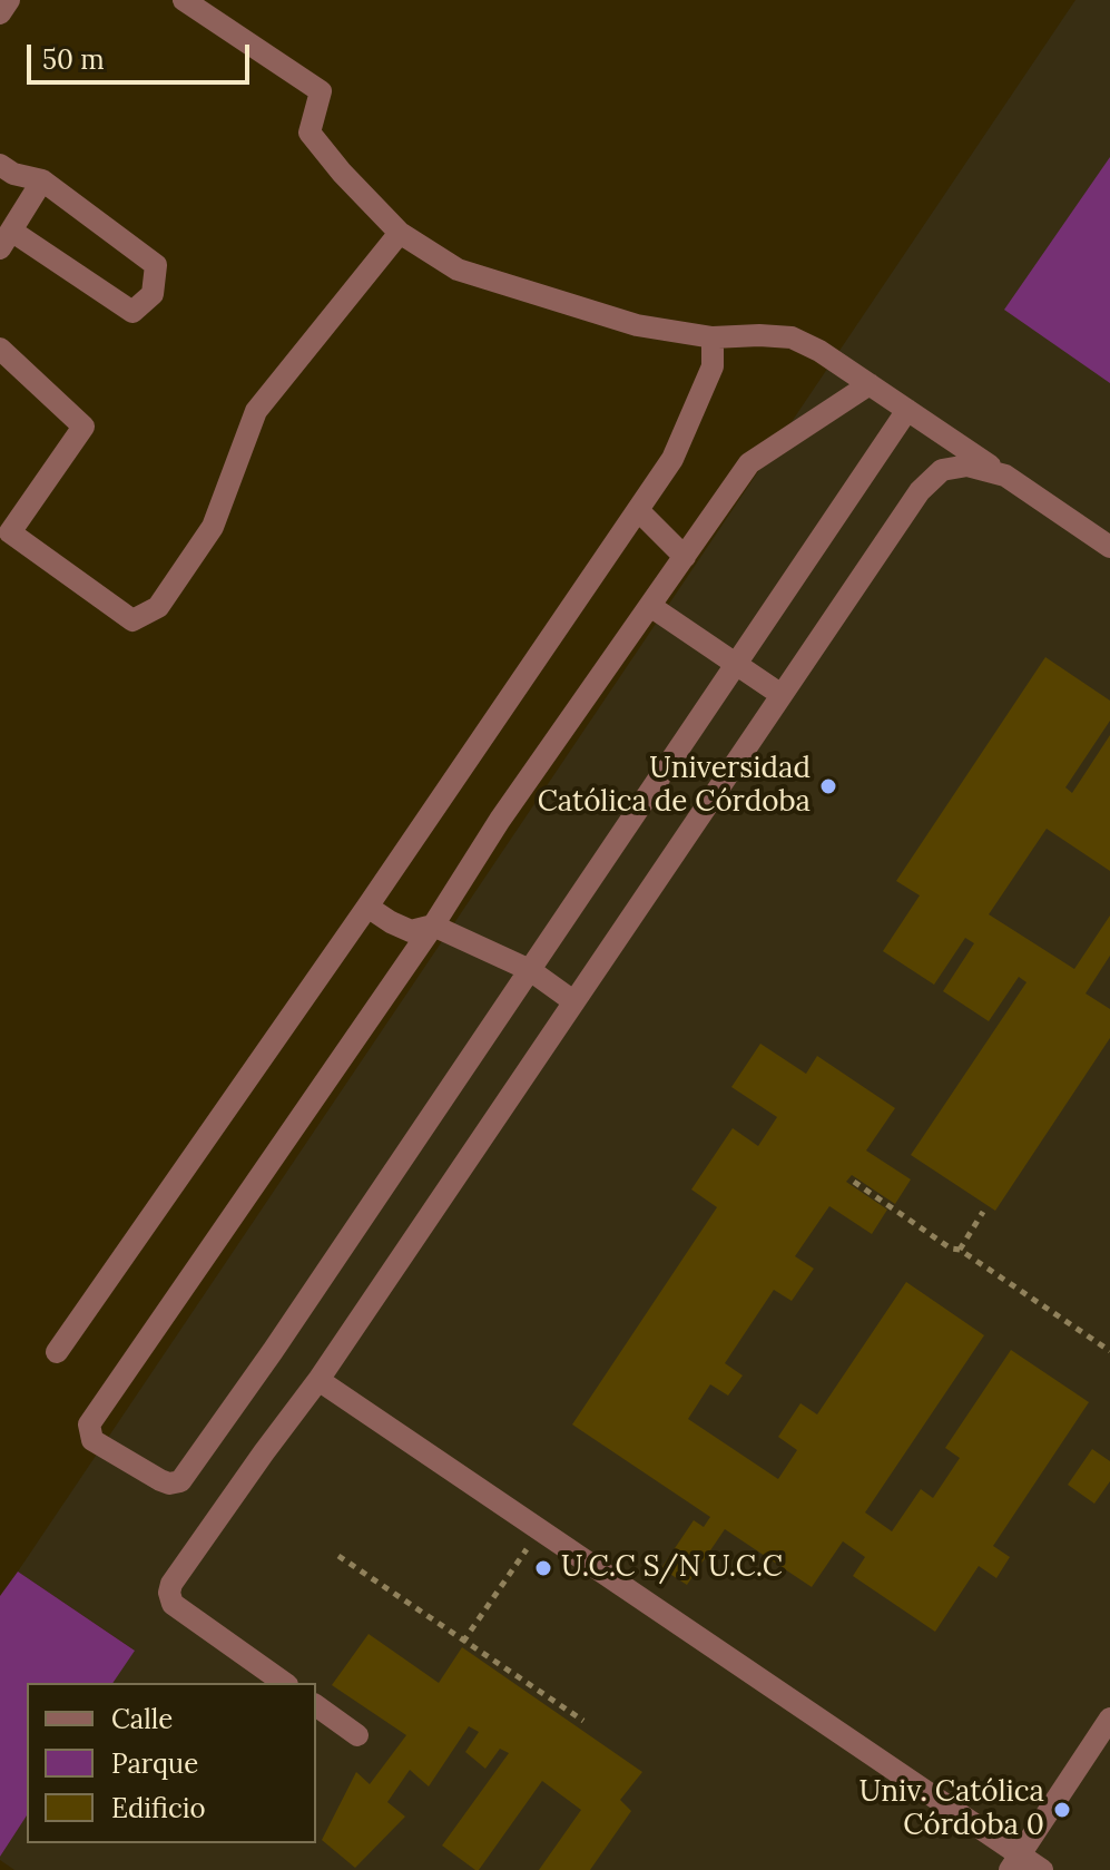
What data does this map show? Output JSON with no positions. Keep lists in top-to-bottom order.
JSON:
{
  "places": ["Universidad Católica de Córdoba", "U.C.C S/N U.C.C", "Univ. Católica Córdoba 0"],
  "legend": ["Calle", "Parque", "Edificio"],
  "scale_bar": "50 m"
}
